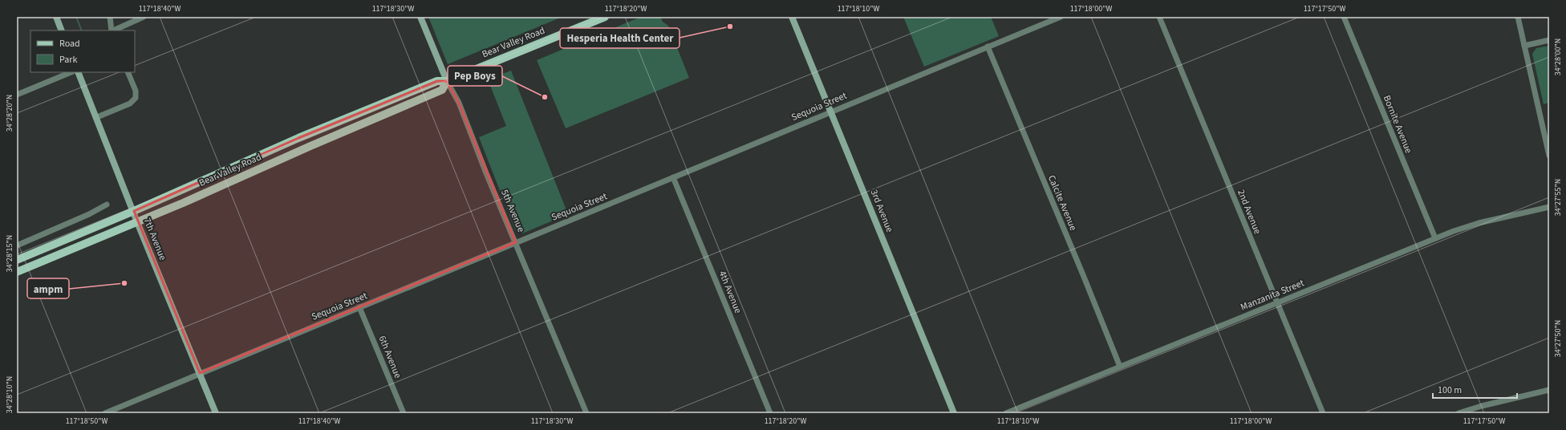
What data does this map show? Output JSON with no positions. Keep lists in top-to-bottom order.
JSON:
{
  "streets": {
    "main road": ["Bear Valley Road"],
    "street": [
      "Sequoia Street",
      "Bornite Avenue",
      "Calcite Avenue",
      "5th Avenue",
      "3rd Avenue",
      "2nd Avenue",
      "7th Avenue",
      "4th Avenue",
      "Manzanita Street",
      "6th Avenue"
    ]
  },
  "crossings": [
    ["Bear Valley Road", "5th Avenue"],
    ["Bear Valley Road", "7th Avenue"],
    ["Sequoia Street", "Calcite Avenue"],
    ["Sequoia Street", "5th Avenue"],
    ["Sequoia Street", "3rd Avenue"],
    ["Sequoia Street", "7th Avenue"],
    ["Sequoia Street", "4th Avenue"],
    ["Sequoia Street", "6th Avenue"],
    ["Bornite Avenue", "Manzanita Street"],
    ["Calcite Avenue", "Manzanita Street"],
    ["2nd Avenue", "Manzanita Street"]
  ],
  "places": ["Hesperia Health Center", "Pep Boys", "ampm"],
  "legend": ["Road", "Park"],
  "scale_bar": "100 m",
  "coordinates": [
    "117°18'40\"W",
    "117°18'30\"W",
    "117°18'20\"W",
    "117°18'10\"W",
    "117°18'00\"W",
    "117°17'50\"W",
    "34°28'00\"N",
    "34°28'20\"N",
    "34°27'55\"N",
    "34°28'15\"N",
    "34°27'50\"N",
    "34°28'10\"N",
    "117°18'50\"W"
  ]
}
